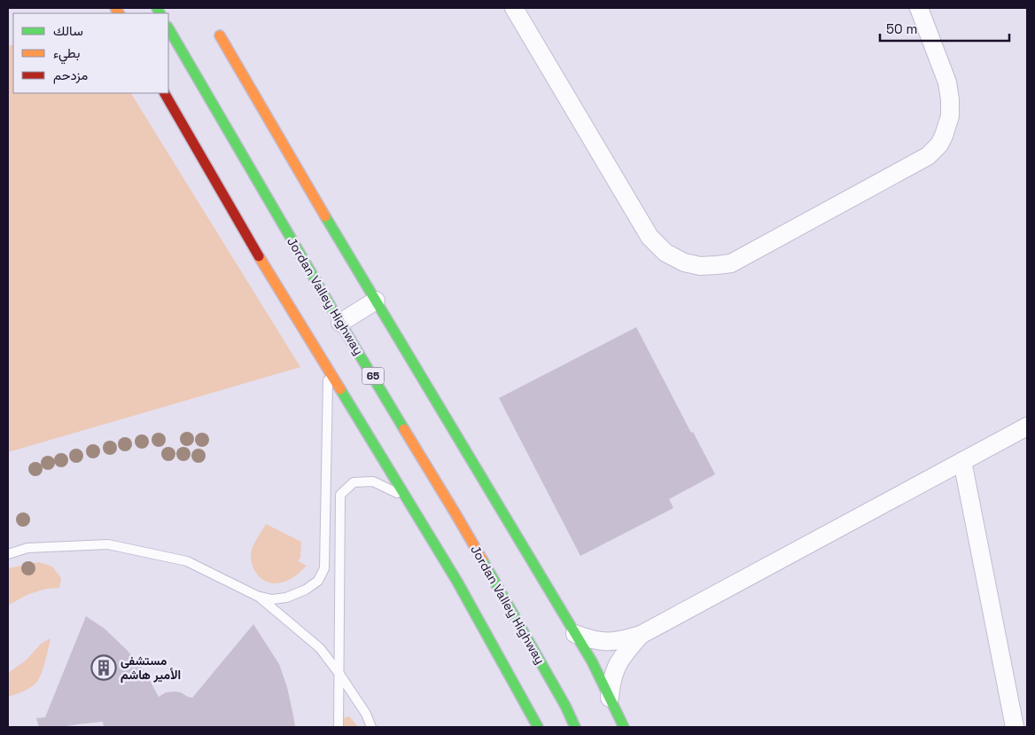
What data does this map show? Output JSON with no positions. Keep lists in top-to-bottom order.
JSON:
{
  "streets": {
    "main road": ["Jordan Valley Highway", "65"]
  },
  "places": {
    "building": ["مستشفى الأمير هاشم"]
  },
  "legend": ["سالك", "بطيء", "مزدحم"],
  "scale_bar": "50 m"
}
